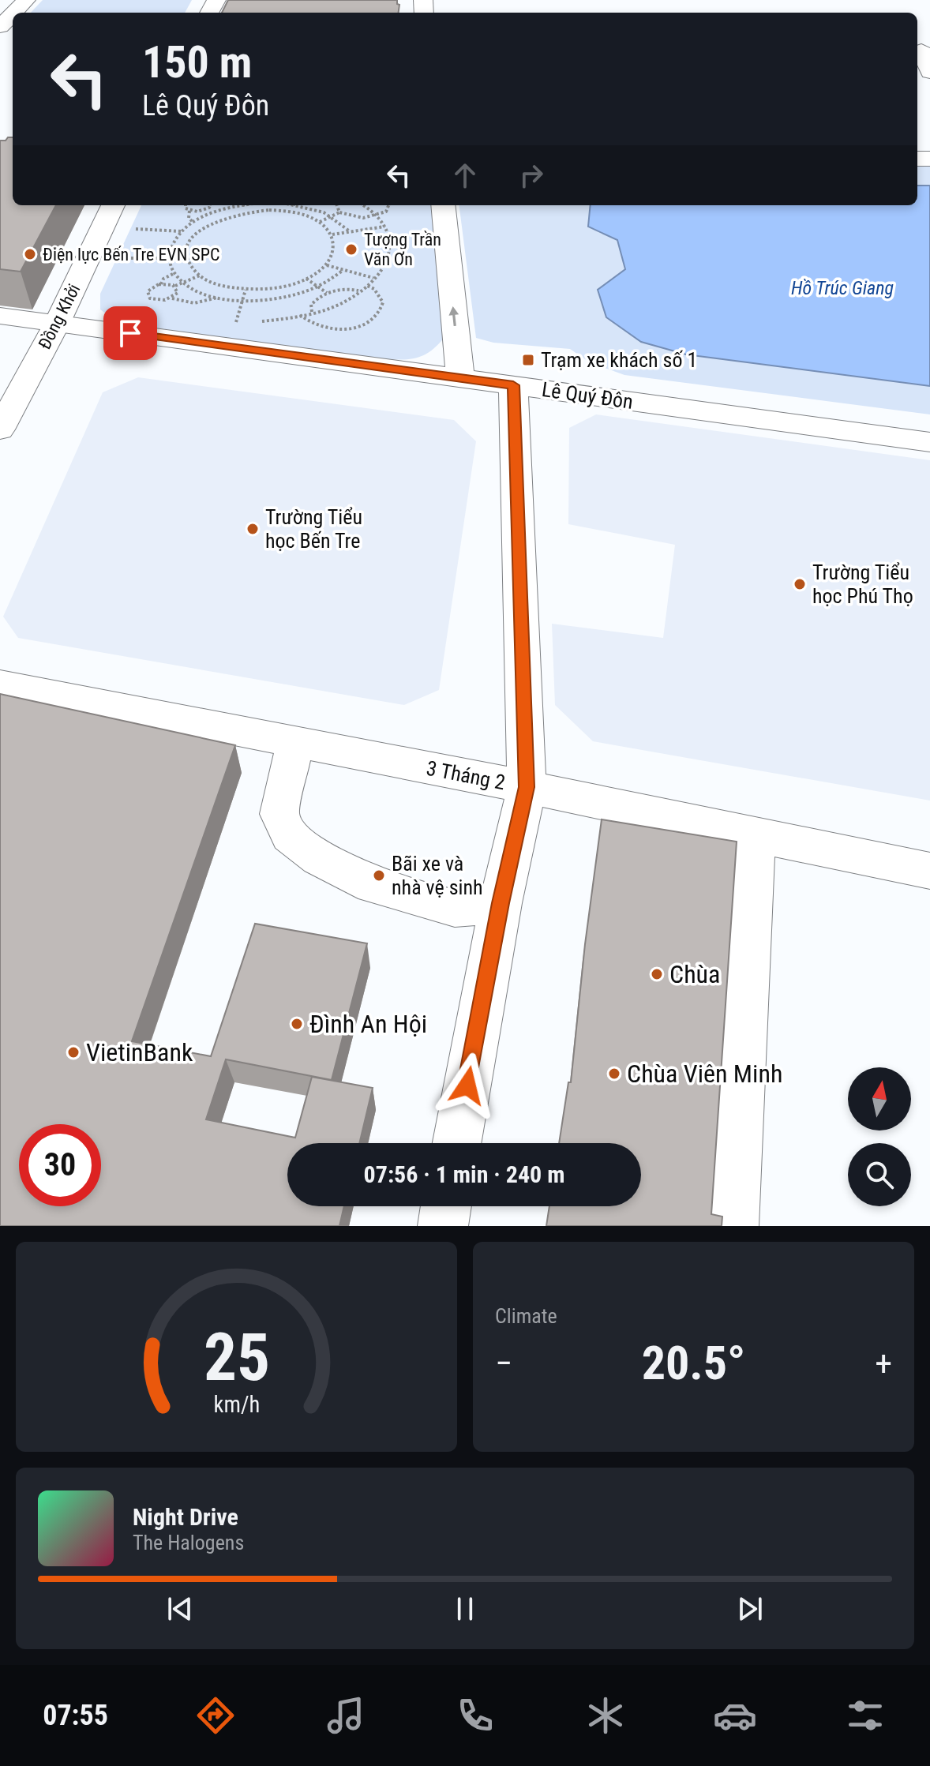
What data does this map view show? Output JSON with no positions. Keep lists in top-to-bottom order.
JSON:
{
  "streets": {
    "street": ["Đồng Khởi", "Lê Quý Đôn", "3 Tháng 2"]
  },
  "crossings": [
    ["Đồng Khởi", "Lê Quý Đôn"]
  ],
  "water": ["Hồ Trúc Giang"],
  "places": {
    "other": [
      "Tượng Trần Văn Ơn",
      "Điện lực Bến Tre EVN SPC",
      "Trường Tiểu học Bến Tre",
      "Trường Tiểu học Phú Thọ",
      "Bãi xe và nhà vệ sinh",
      "Chùa",
      "Đình An Hội",
      "VietinBank",
      "Chùa Viên Minh"
    ],
    "transit": ["Trạm xe khách số 1"]
  },
  "north": "top",
  "page": {
    "turn": ["150 m", "Lê Quý Đôn"],
    "limit": "30",
    "trip": "07:56 · 1 min · 240 m",
    "tile": "Climate",
    "heat": ["−", "20.5°", "+"],
    "song": ["Night Drive", "The Halogens"],
    "tabs": "07:55",
    "gauge": ["25", "km/h"]
  }
}
